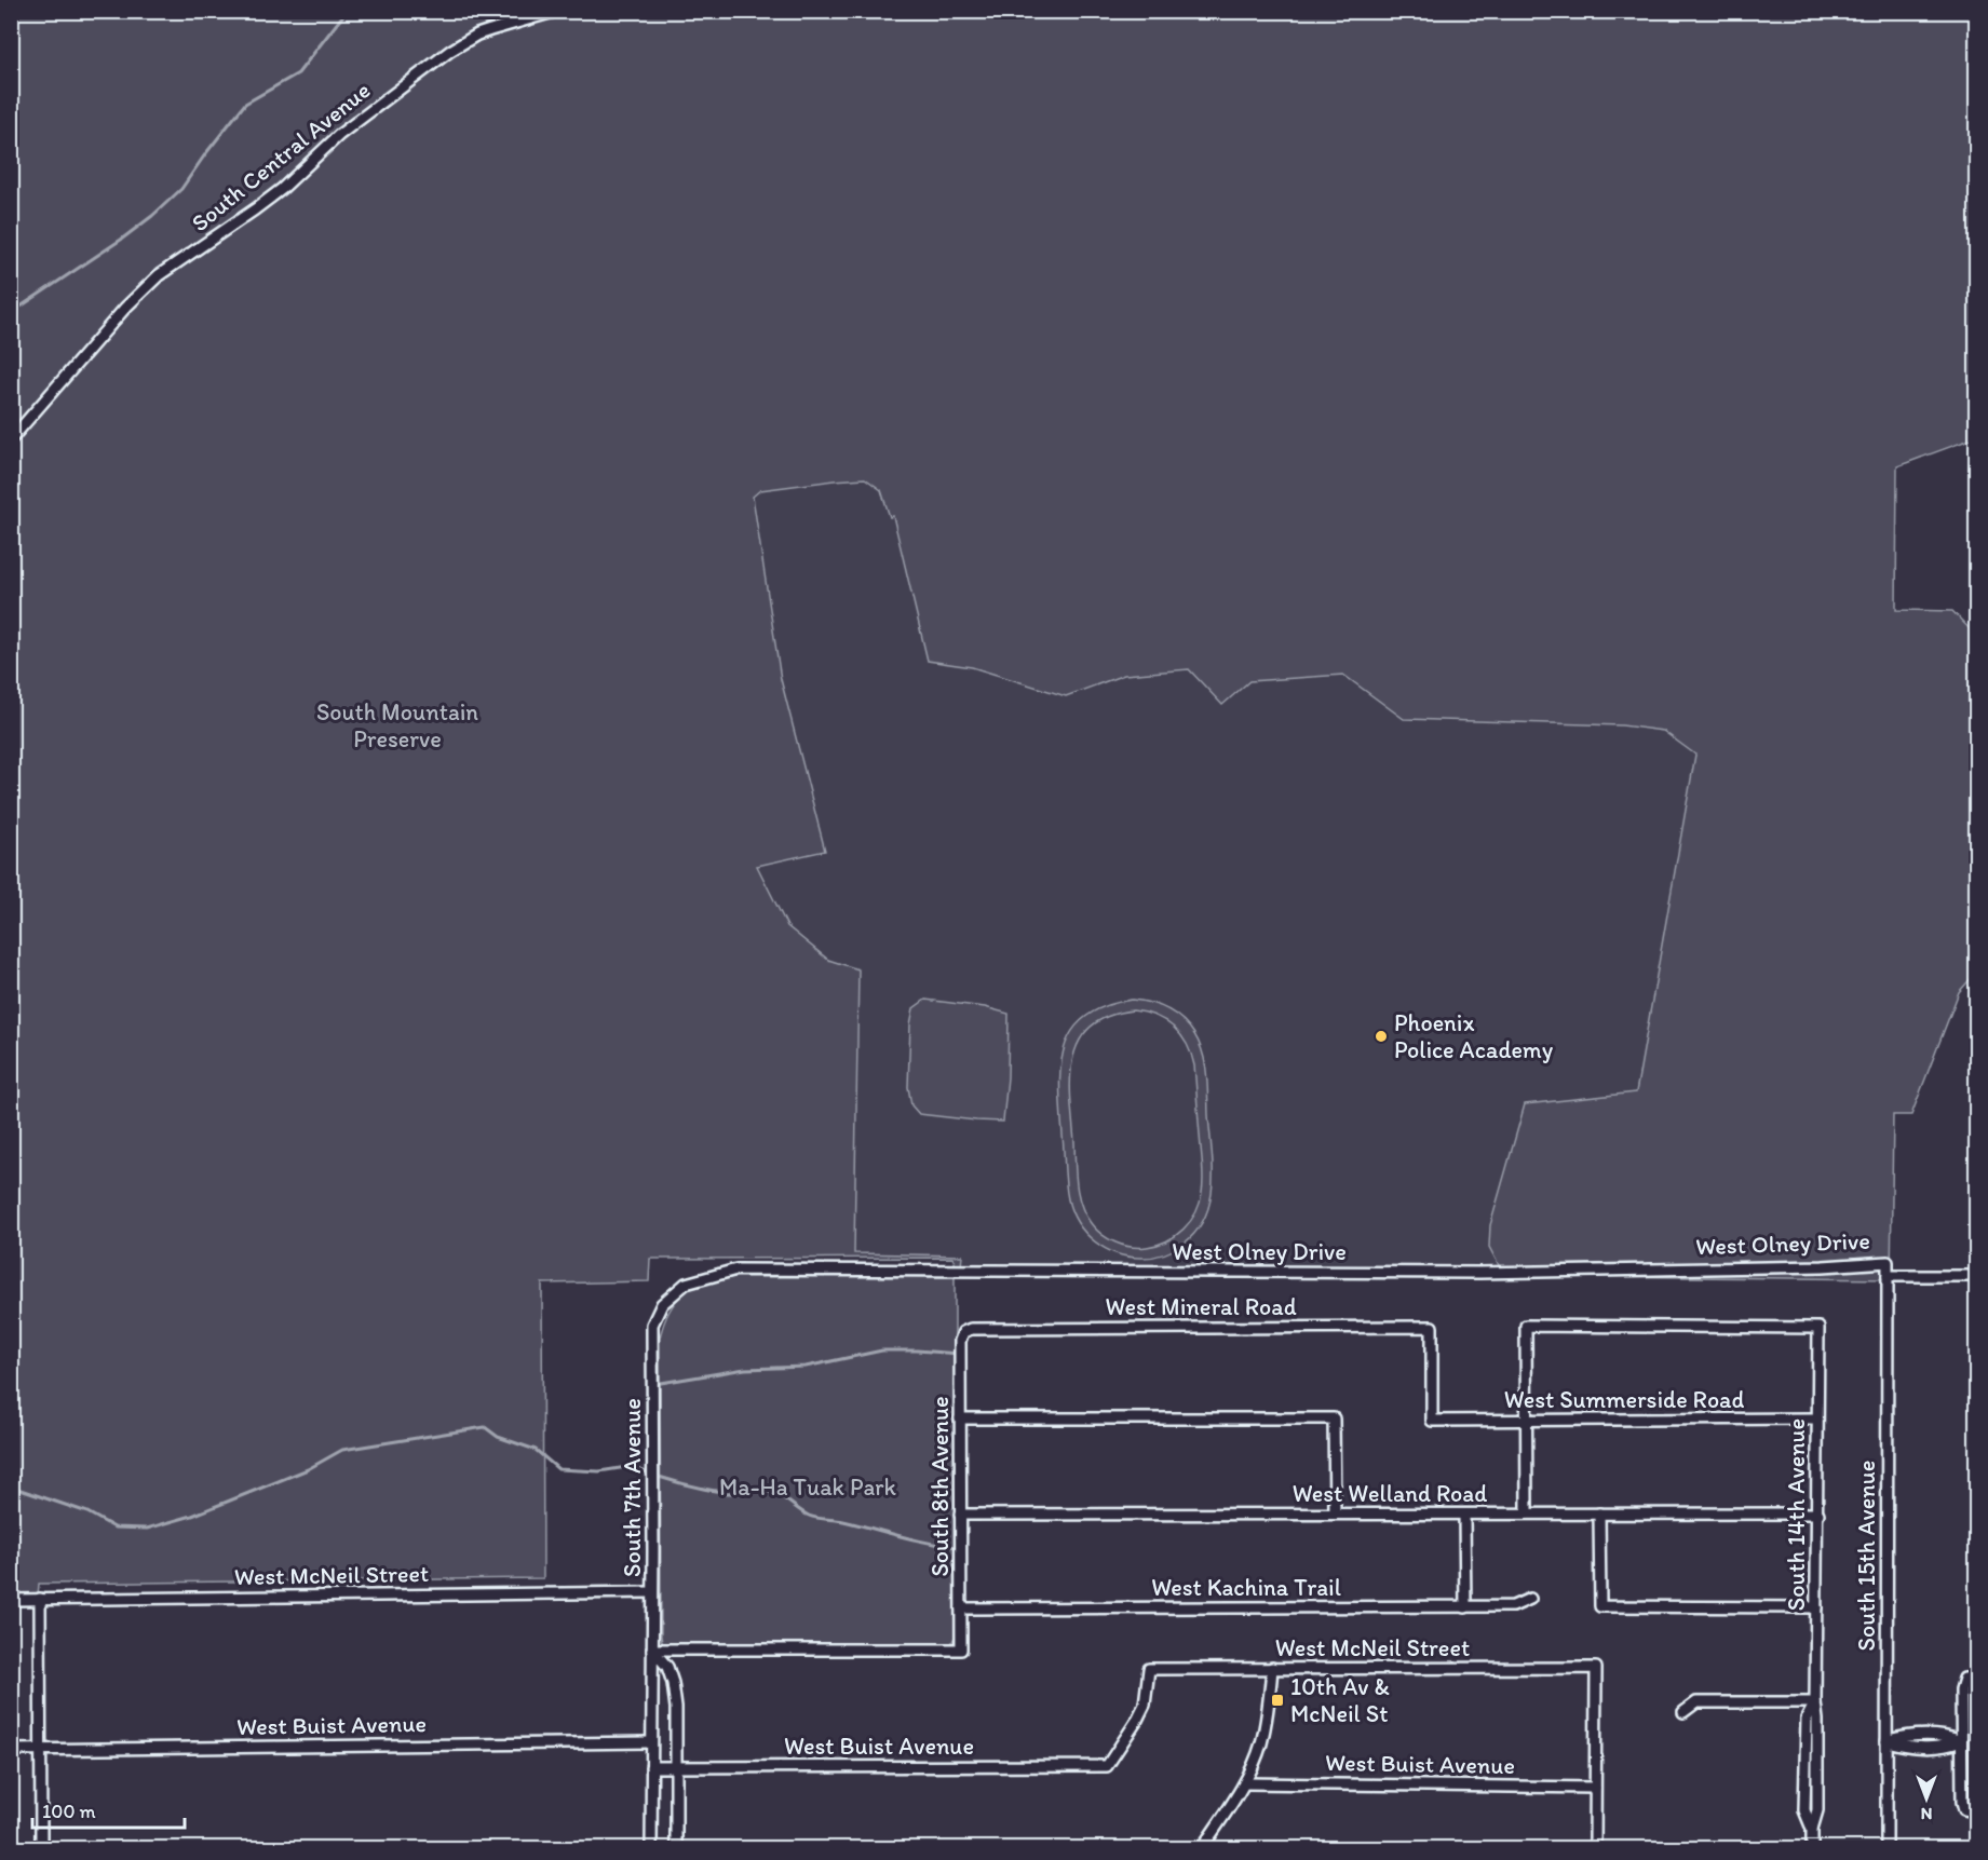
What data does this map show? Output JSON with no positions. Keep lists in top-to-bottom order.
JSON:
{
  "streets": {
    "street": [
      "South Central Avenue",
      "West Olney Drive",
      "West Mineral Road",
      "West Summerside Road",
      "South 8th Avenue",
      "South 7th Avenue",
      "West Welland Road",
      "South 14th Avenue",
      "South 15th Avenue",
      "West McNeil Street",
      "West Kachina Trail",
      "West Buist Avenue"
    ]
  },
  "crossings": [
    ["West Olney Drive", "South 7th Avenue"],
    ["West Olney Drive", "South 15th Avenue"],
    ["West Mineral Road", "West Summerside Road"],
    ["West Mineral Road", "South 8th Avenue"],
    ["West Summerside Road", "South 14th Avenue"],
    ["South 8th Avenue", "South 7th Avenue"],
    ["South 8th Avenue", "West Welland Road"],
    ["South 8th Avenue", "West Kachina Trail"],
    ["South 7th Avenue", "West McNeil Street"],
    ["South 7th Avenue", "West Buist Avenue"],
    ["West Welland Road", "South 14th Avenue"],
    ["West McNeil Street", "West Buist Avenue"]
  ],
  "parks": ["South Mountain Preserve", "Ma-Ha Tuak Park"],
  "places": {
    "other": ["Phoenix Police Academy"],
    "transit": ["10th Av & McNeil St"]
  },
  "scale_bar": "100 m",
  "north": "bottom"
}
